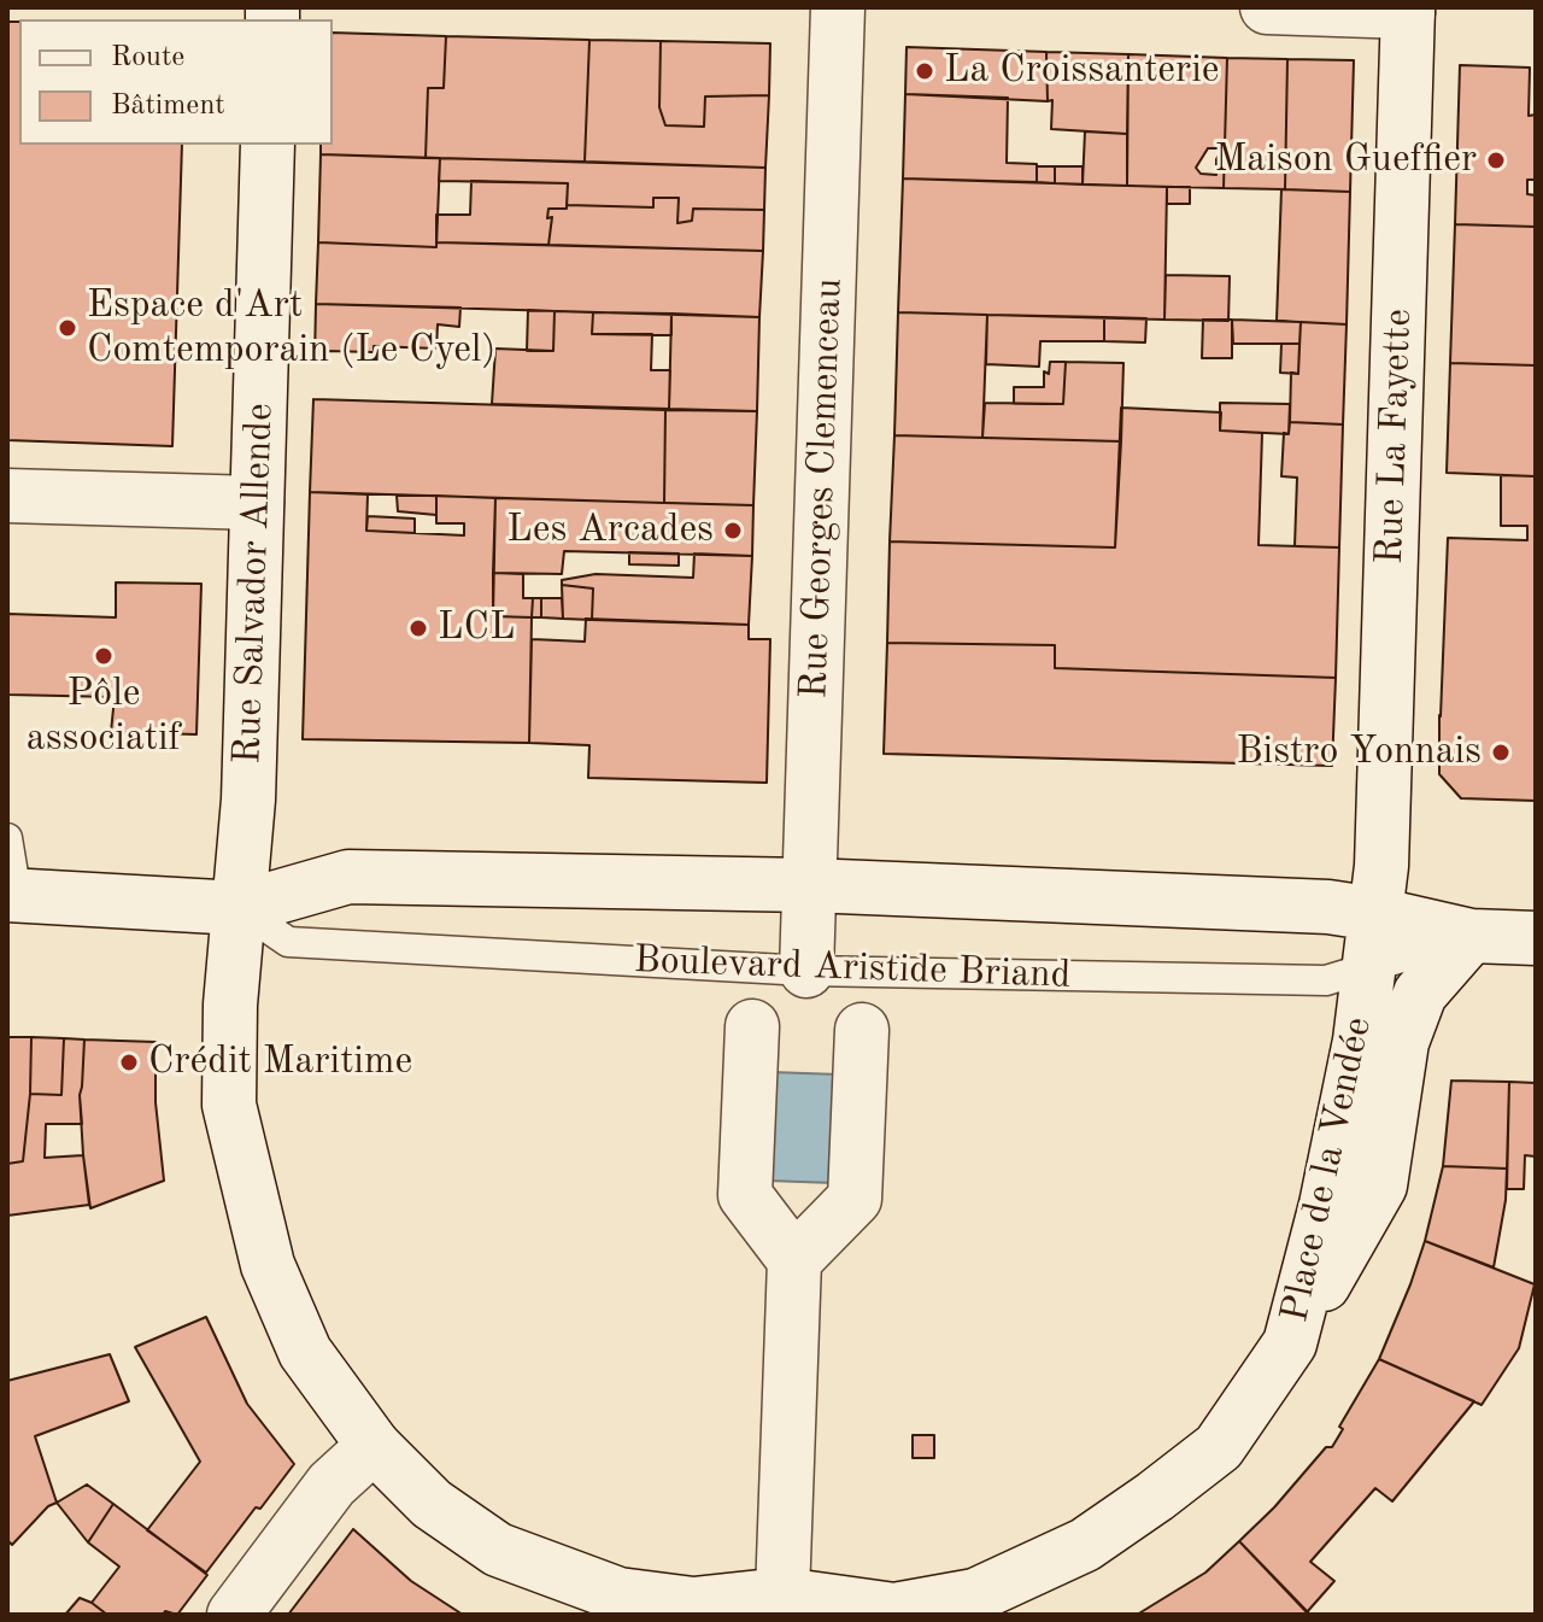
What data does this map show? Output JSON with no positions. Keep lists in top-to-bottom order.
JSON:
{
  "streets": {
    "street": [
      "Rue La Fayette",
      "Rue Georges Clemenceau",
      "Rue Salvador Allende",
      "Boulevard Aristide Briand",
      "Place de la Vendée"
    ]
  },
  "crossings": [
    ["Rue La Fayette", "Boulevard Aristide Briand"],
    ["Rue La Fayette", "Place de la Vendée"],
    ["Rue Georges Clemenceau", "Boulevard Aristide Briand"],
    ["Rue Salvador Allende", "Boulevard Aristide Briand"],
    ["Rue Salvador Allende", "Place de la Vendée"],
    ["Boulevard Aristide Briand", "Place de la Vendée"]
  ],
  "places": [
    "La Croissanterie",
    "Maison Gueffier",
    "Espace d'Art Comtemporain (Le Cyel)",
    "Les Arcades",
    "LCL",
    "Pôle associatif",
    "Bistro Yonnais",
    "Crédit Maritime"
  ],
  "legend": ["Route", "Bâtiment"]
}
